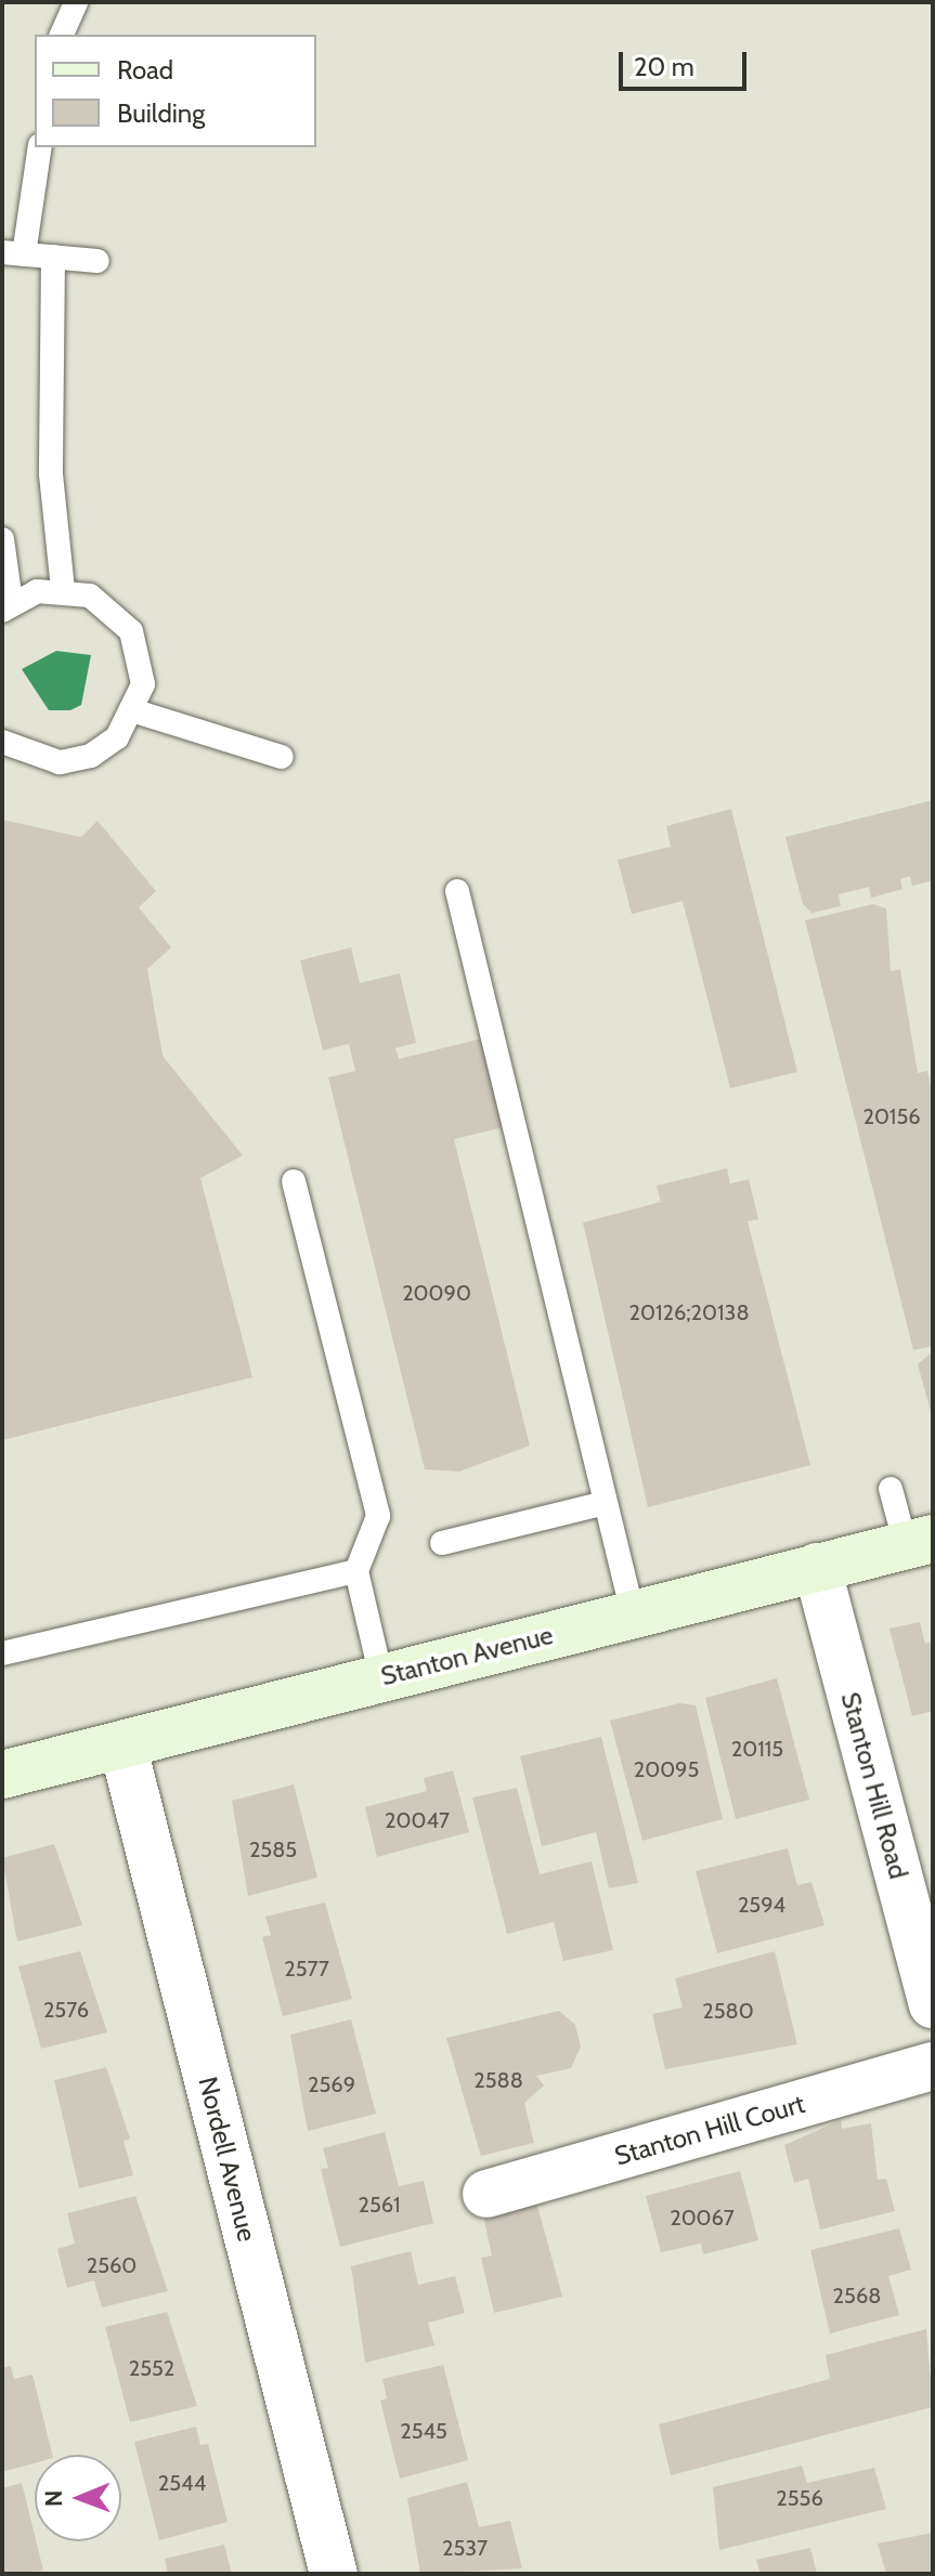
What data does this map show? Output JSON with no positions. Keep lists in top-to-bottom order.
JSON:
{
  "streets": {
    "street": [
      "Stanton Avenue",
      "Stanton Hill Road",
      "Stanton Hill Court",
      "Nordell Avenue"
    ]
  },
  "crossings": [
    ["Stanton Avenue", "Stanton Hill Road"],
    ["Stanton Avenue", "Nordell Avenue"]
  ],
  "house_numbers": [
    "20156",
    "20090",
    "20126;20138",
    "20115",
    "20095",
    "20047",
    "2585",
    "2594",
    "2577",
    "2576",
    "2580",
    "2588",
    "2569",
    "2561",
    "20067",
    "2560",
    "2568",
    "2552",
    "2545",
    "2544",
    "2556",
    "2537"
  ],
  "legend": ["Road", "Building"],
  "scale_bar": "20 m",
  "north": "left"
}
